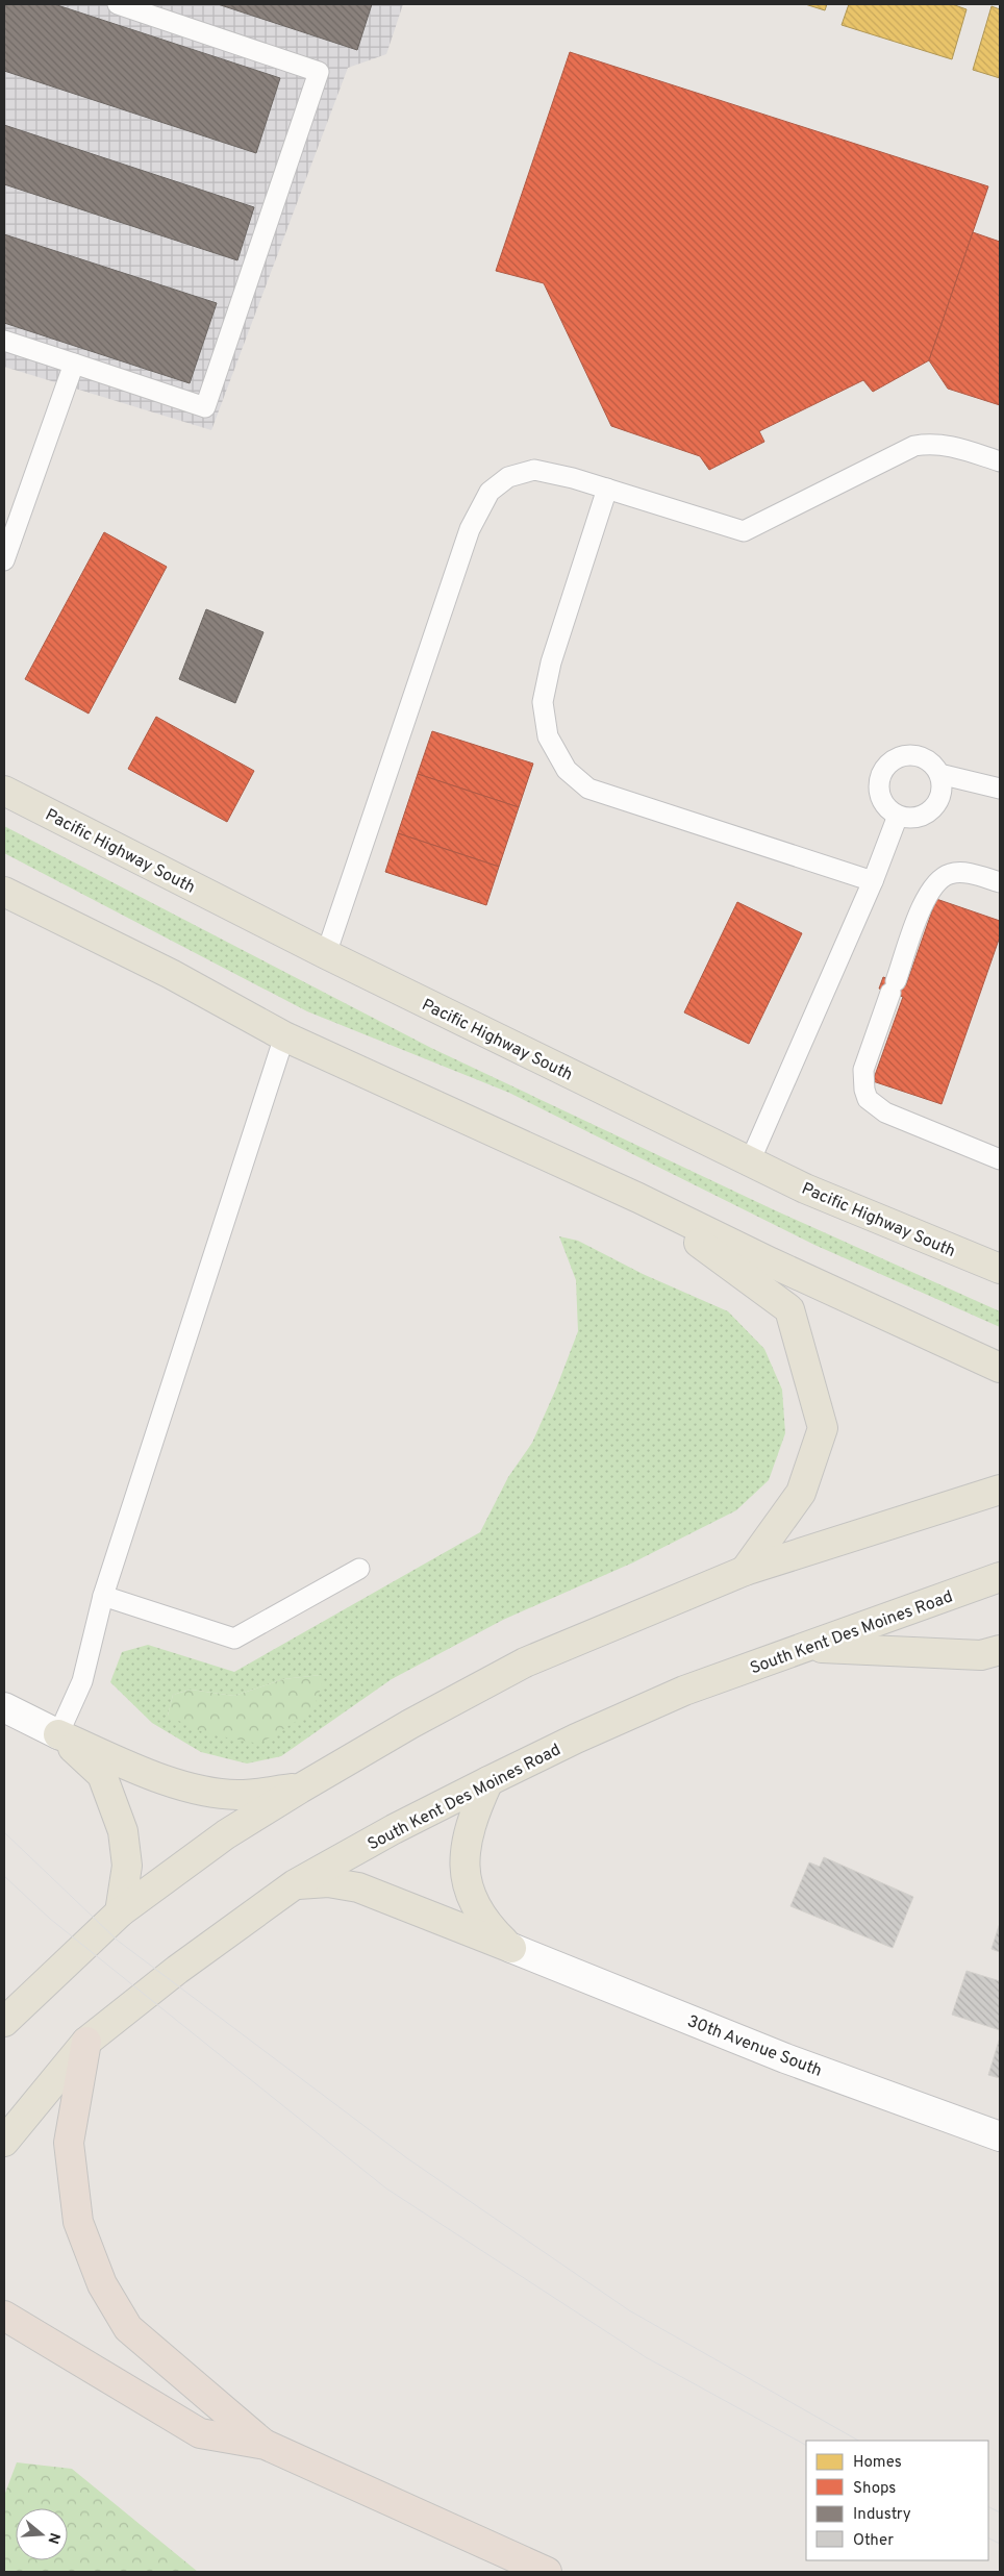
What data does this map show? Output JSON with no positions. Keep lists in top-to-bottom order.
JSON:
{
  "streets": {
    "main road": ["Pacific Highway South", "South Kent Des Moines Road"],
    "street": ["30th Avenue South"]
  },
  "legend": [
    "Homes",
    "Shops",
    "Industry",
    "Other"
  ],
  "north": "right"
}
